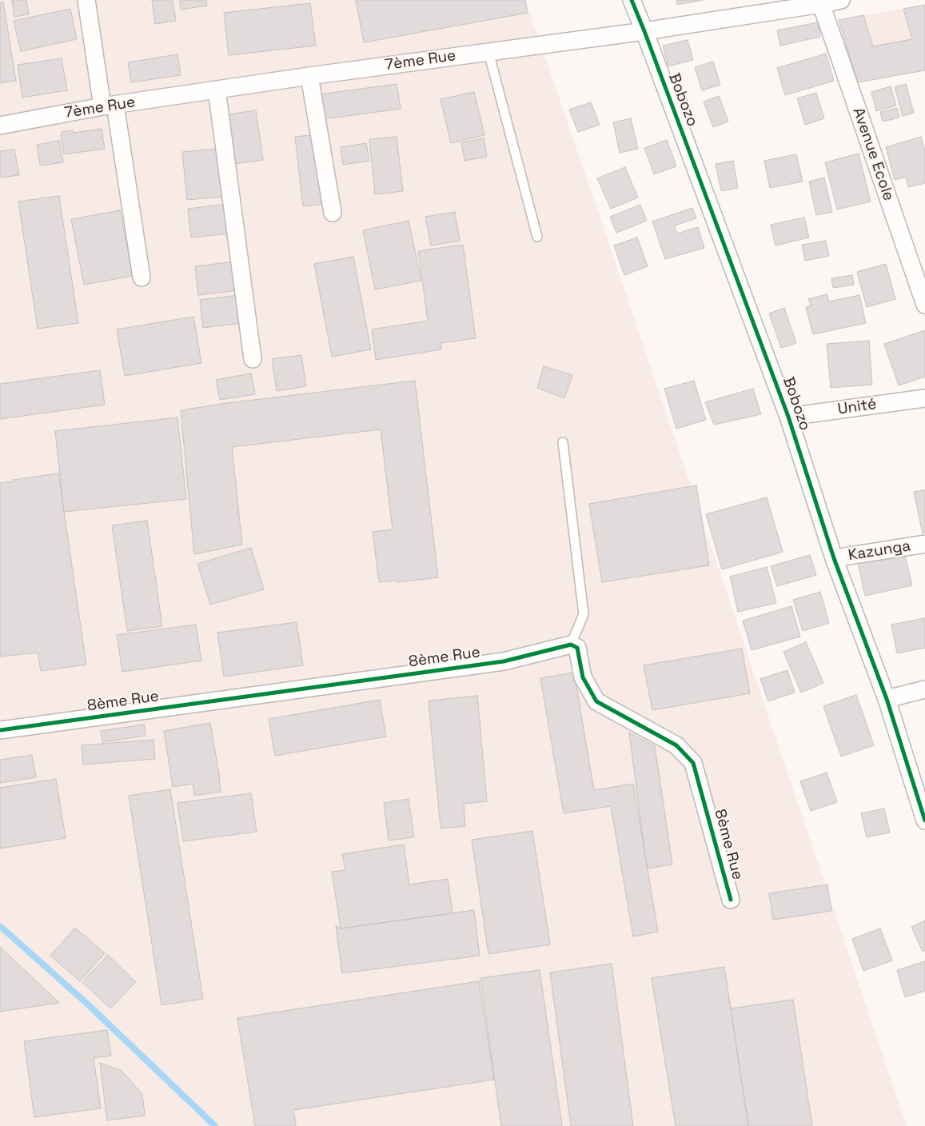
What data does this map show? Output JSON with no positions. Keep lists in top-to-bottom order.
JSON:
{
  "streets": {
    "street": [
      "7ème Rue",
      "Bobozo",
      "Avenue Ecole",
      "Unité",
      "Kazunga",
      "8ème Rue"
    ]
  },
  "crossings": [
    ["7ème Rue", "Bobozo"],
    ["7ème Rue", "Avenue Ecole"],
    ["Bobozo", "Unité"],
    ["Bobozo", "Kazunga"]
  ]
}
